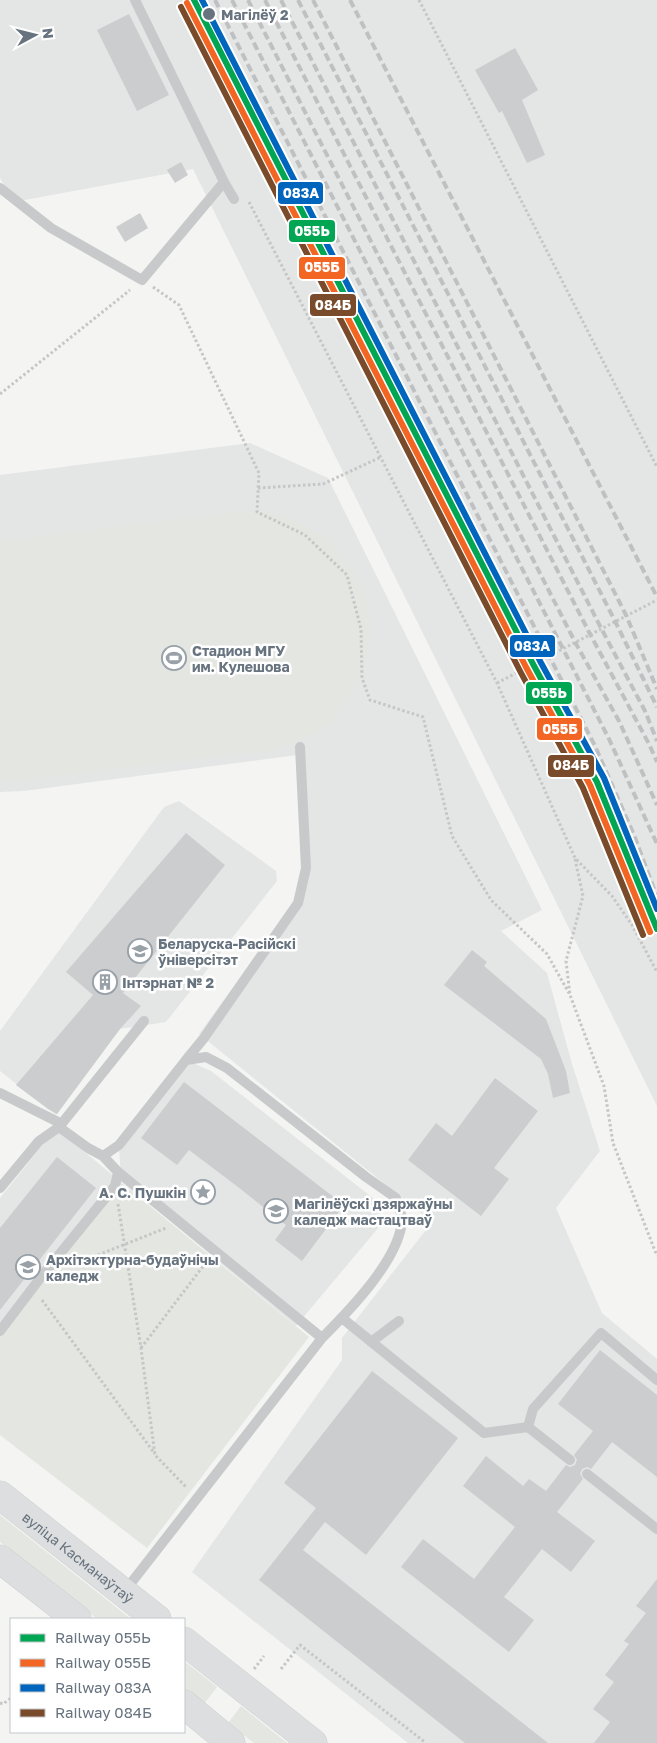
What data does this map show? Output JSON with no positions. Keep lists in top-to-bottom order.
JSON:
{
  "streets": {
    "main road": ["вуліца Касманаўтаў"]
  },
  "places": {
    "other": ["Магілёў 2"],
    "sports": ["Стадион МГУ им. Кулешова"],
    "school or university": ["Беларуска-Расійскі ўніверсітэт", "Магілёўскі дзяржаўны каледж мастацтваў", "Архітэктурна-будаўнічы каледж"],
    "building": ["Інтэрнат № 2"],
    "place": ["А. С. Пушкін"]
  },
  "lines": [
    "rail line 055Ь",
    "rail line 083А",
    "rail line 055Б",
    "rail line 084Б"
  ],
  "legend": [
    "Railway 055Ь",
    "Railway 055Б",
    "Railway 083А",
    "Railway 084Б"
  ],
  "north": "right"
}
